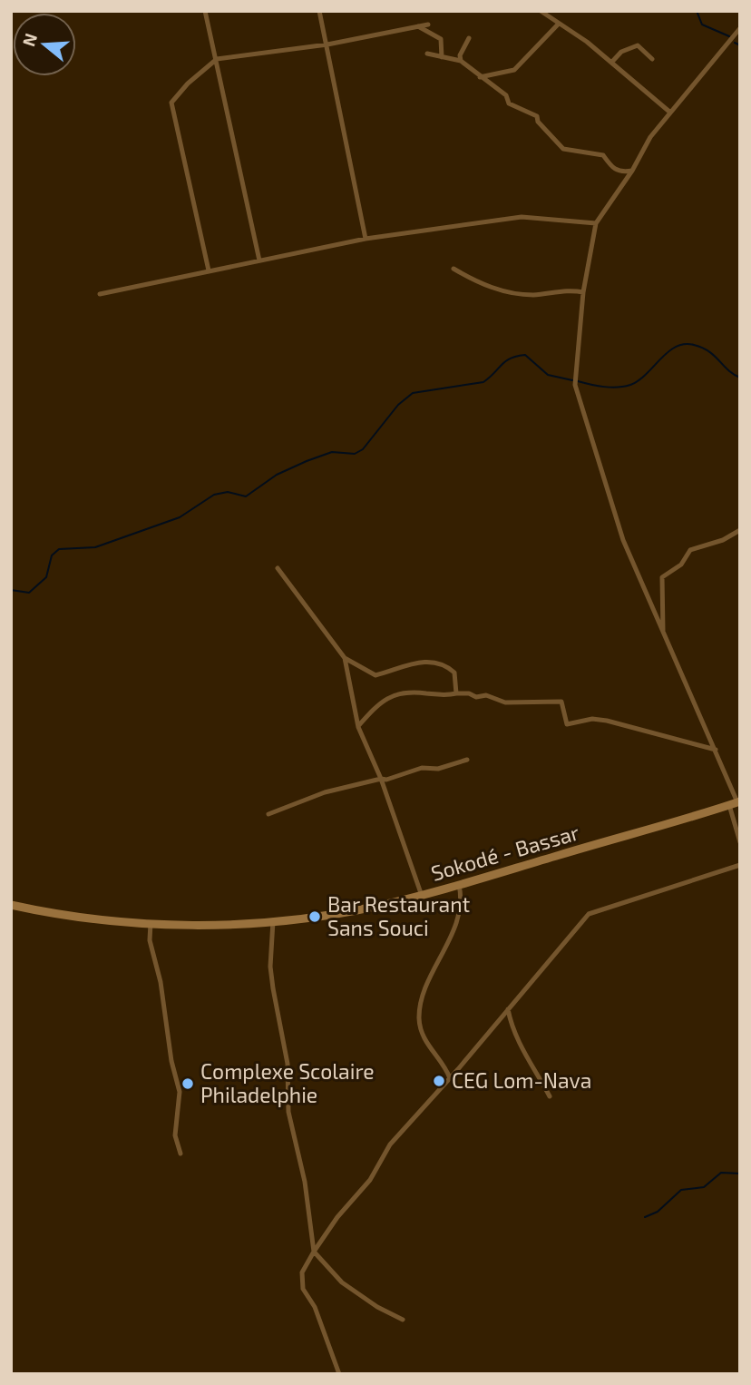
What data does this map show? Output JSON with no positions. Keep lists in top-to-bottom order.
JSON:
{
  "streets": {
    "main road": ["Sokodé - Bassar"]
  },
  "places": ["Bar Restaurant Sans Souci", "CEG Lom-Nava", "Complexe Scolaire Philadelphie"],
  "north": "left"
}
